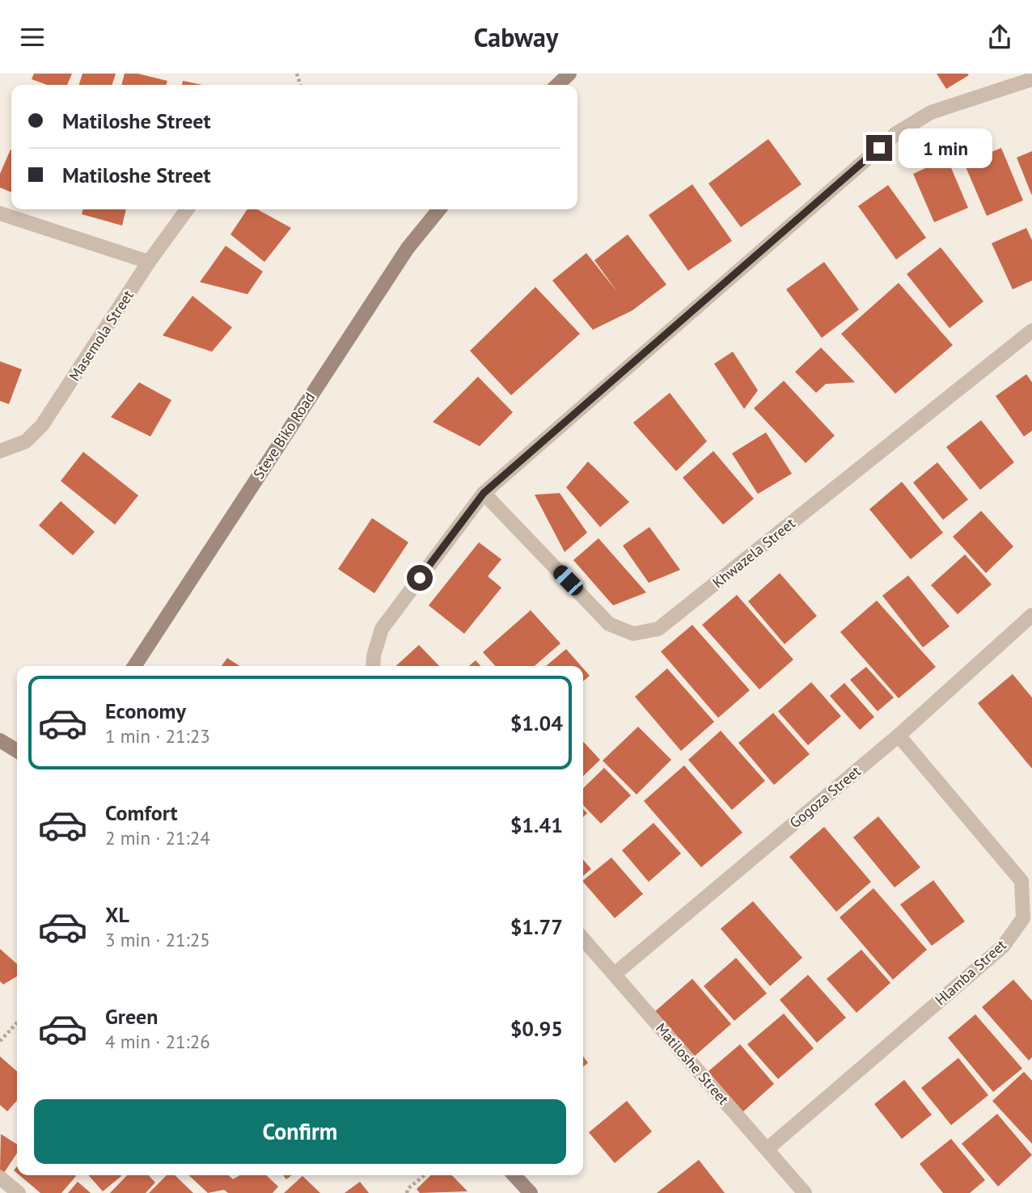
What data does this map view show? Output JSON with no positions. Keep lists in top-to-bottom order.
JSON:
{
  "streets": {
    "street": [
      "Masemola Street",
      "Steve Biko Road",
      "Khwazela Street",
      "Gogoza Street",
      "Hlamba Street",
      "Matiloshe Street"
    ]
  },
  "crossings": [
    ["Gogoza Street", "Hlamba Street"],
    ["Gogoza Street", "Matiloshe Street"],
    ["Hlamba Street", "Matiloshe Street"]
  ],
  "page": {
    "header": "Cabway",
    "banner": ["Matiloshe Street", "Matiloshe Street"],
    "bubble": "1 min",
    "list": [
      {
        "name": "Economy",
        "note": "1 min · 21:23",
        "value": "$1.04"
      },
      {
        "name": "Comfort",
        "note": "2 min · 21:24",
        "value": "$1.41"
      },
      {
        "name": "XL",
        "note": "3 min · 21:25",
        "value": "$1.77"
      },
      {
        "name": "Green",
        "note": "4 min · 21:26",
        "value": "$0.95"
      }
    ],
    "buttons": "Confirm"
  }
}
